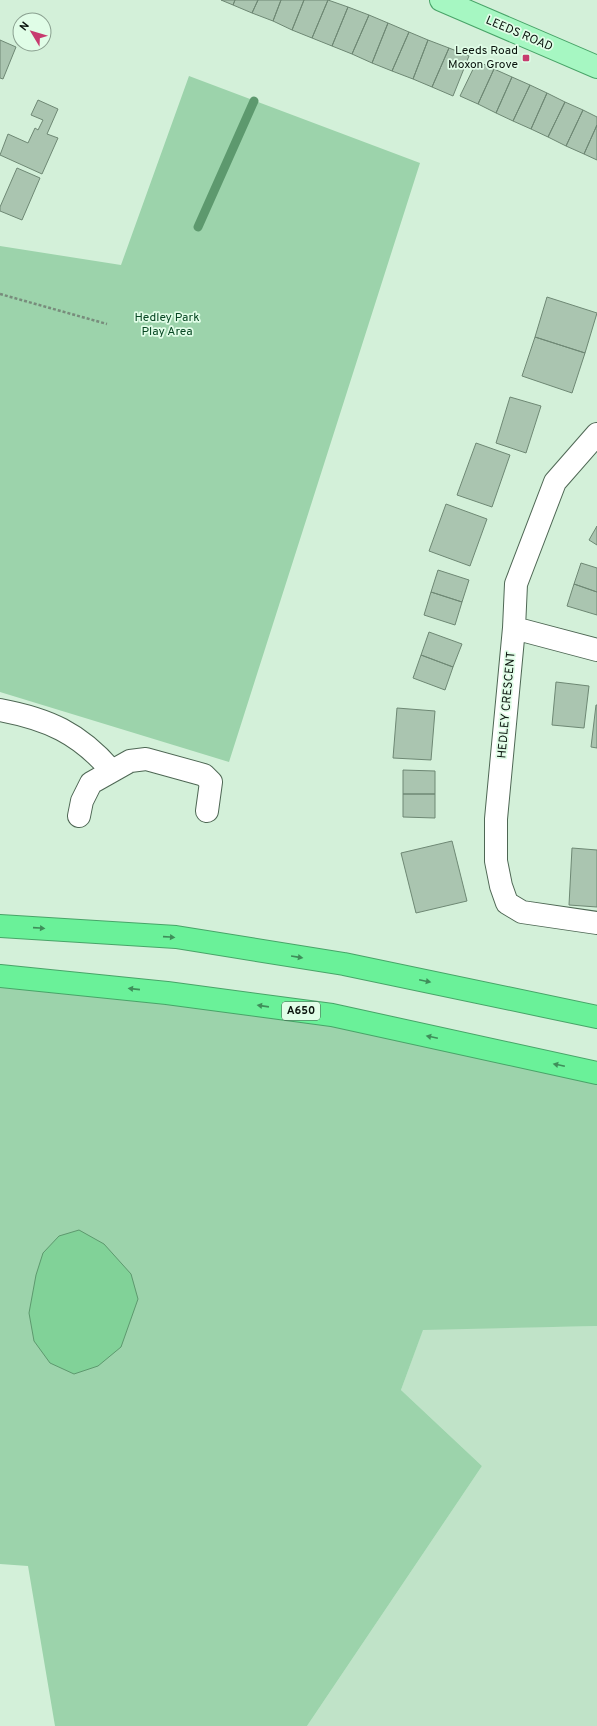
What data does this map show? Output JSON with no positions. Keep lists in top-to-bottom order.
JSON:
{
  "streets": {
    "highway": ["A650"],
    "main road": ["LEEDS ROAD"],
    "street": ["HEDLEY CRESCENT"]
  },
  "parks": ["Hedley Park Play Area"],
  "places": {
    "transit": ["Leeds Road Moxon Grove"]
  },
  "north": "top left"
}
